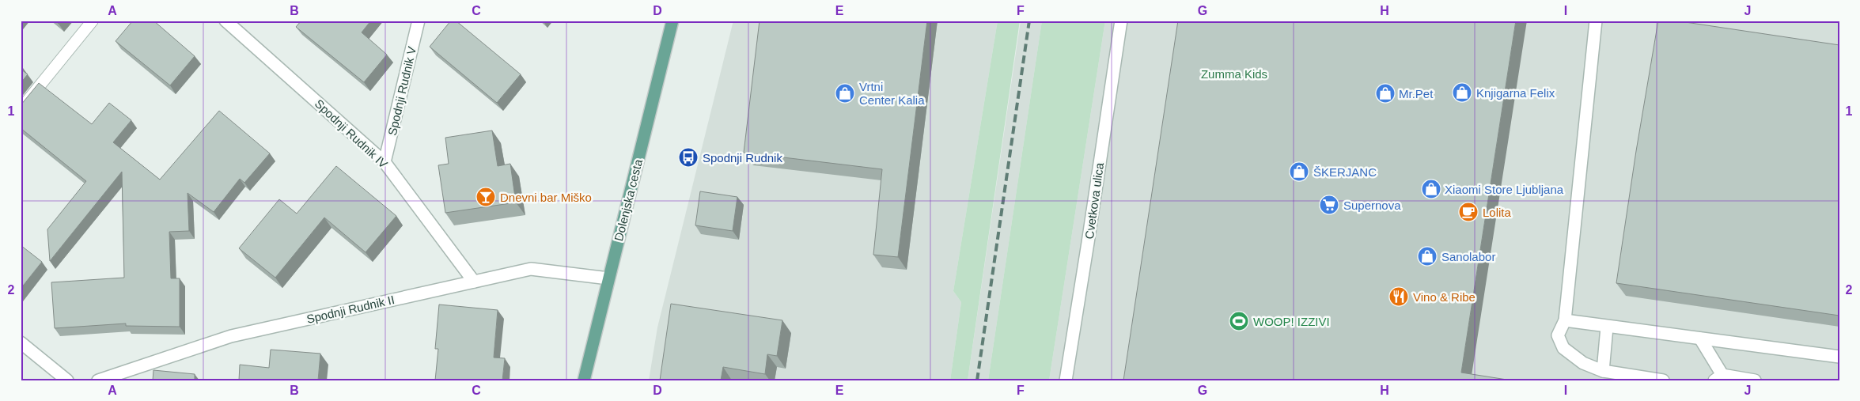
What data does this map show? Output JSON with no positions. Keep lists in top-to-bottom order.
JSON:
{
  "streets": {
    "main road": ["Dolenjska cesta"],
    "street": [
      "Spodnji Rudnik V",
      "Spodnji Rudnik IV",
      "Cvetkova ulica",
      "Spodnji Rudnik II"
    ]
  },
  "crossings": [
    ["Spodnji Rudnik V", "Spodnji Rudnik IV"],
    ["Spodnji Rudnik IV", "Spodnji Rudnik II"],
    ["Dolenjska cesta", "Spodnji Rudnik II"]
  ],
  "parks": ["Zumma Kids"],
  "places": {
    "shop": [
      "Knjigarna Felix",
      "Vrtni Center Kalia",
      "Mr.Pet",
      "ŠKERJANC",
      "Xiaomi Store Ljubljana",
      "Sanolabor"
    ],
    "bus stop": ["Spodnji Rudnik"],
    "bar": ["Dnevni bar Miško"],
    "supermarket": ["Supernova"],
    "cafe": ["Lolita"],
    "restaurant": ["Vino & Ribe"],
    "sports": ["WOOP! IZZIVI"]
  },
  "grid": {
    "columns": [
      "A",
      "B",
      "C",
      "D",
      "E",
      "F",
      "G",
      "H",
      "I",
      "J"
    ],
    "rows": ["1", "2"]
  }
}
